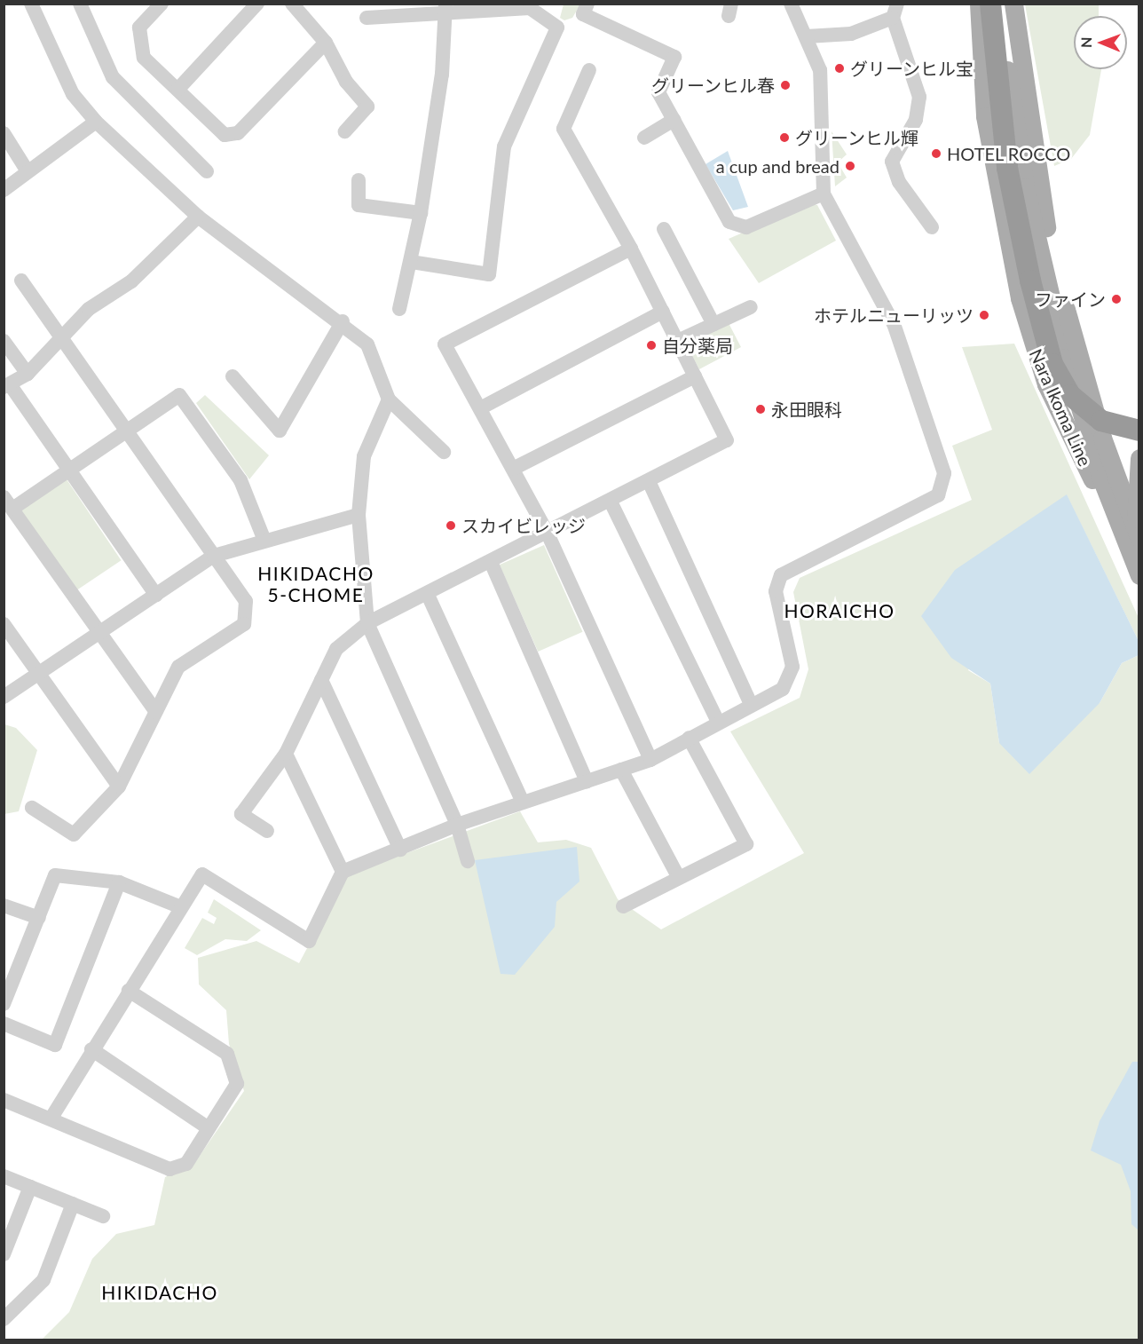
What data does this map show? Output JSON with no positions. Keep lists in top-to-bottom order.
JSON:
{
  "streets": {
    "main road": ["Nara Ikoma Line"]
  },
  "districts": ["HIKIDACHO 5-CHOME", "HORAICHO", "HIKIDACHO"],
  "places": [
    "グリーンヒル宝",
    "グリーンヒル春",
    "グリーンヒル輝",
    "HOTEL ROCCO",
    "a cup and bread",
    "ファイン",
    "ホテルニューリッツ",
    "自分薬局",
    "永田眼科",
    "スカイビレッジ"
  ],
  "north": "left"
}
